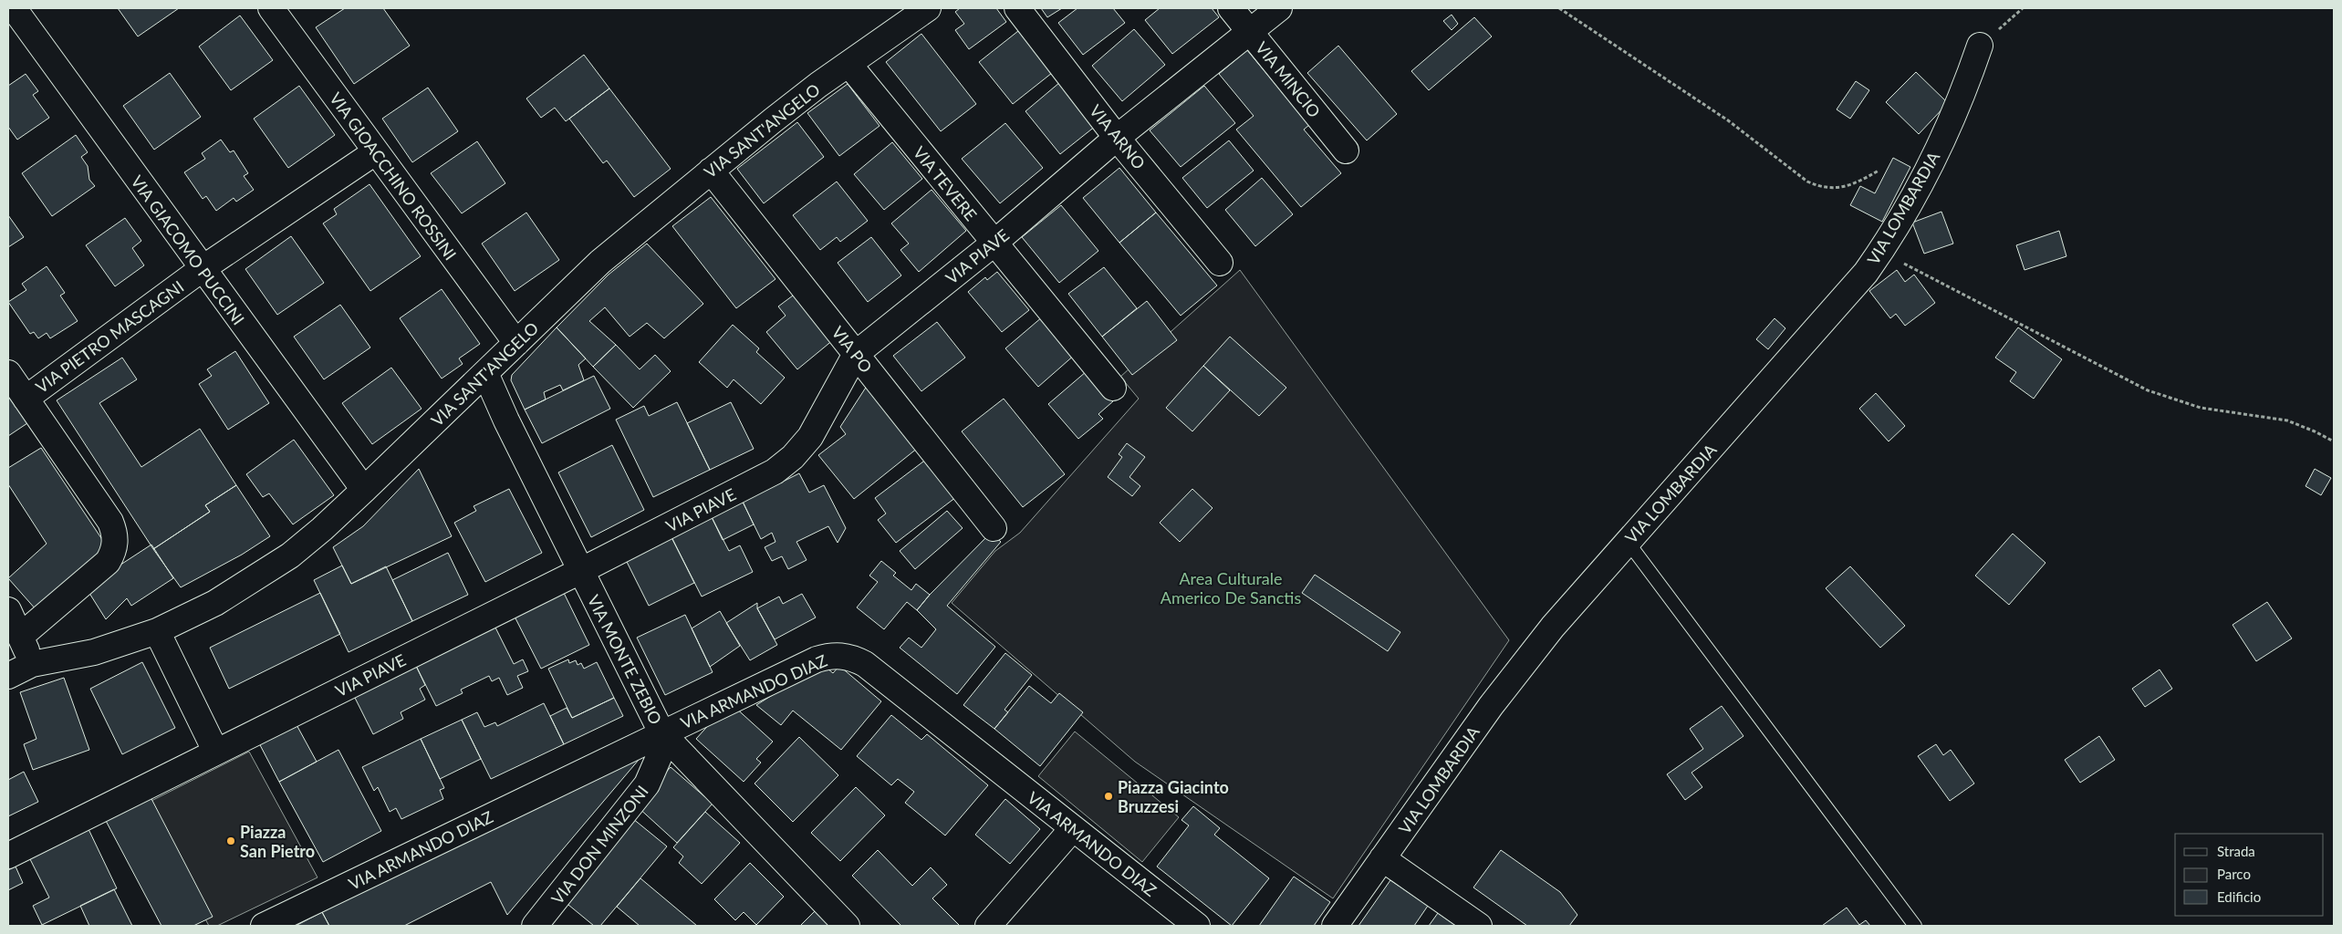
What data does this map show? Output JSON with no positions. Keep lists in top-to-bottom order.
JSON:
{
  "streets": {
    "street": [
      "VIA MINCIO",
      "VIA SANT'ANGELO",
      "VIA ARNO",
      "VIA GIOACCHINO ROSSINI",
      "VIA TEVERE",
      "VIA LOMBARDIA",
      "VIA GIACOMO PUCCINI",
      "VIA PIAVE",
      "VIA PIETRO MASCAGNI",
      "VIA PO",
      "VIA MONTE ZEBIO",
      "VIA ARMANDO DIAZ",
      "VIA DON MINZONI"
    ]
  },
  "crossings": [
    ["VIA MINCIO", "VIA PIAVE"],
    ["VIA SANT'ANGELO", "VIA GIOACCHINO ROSSINI"],
    ["VIA SANT'ANGELO", "VIA TEVERE"],
    ["VIA SANT'ANGELO", "VIA GIACOMO PUCCINI"],
    ["VIA SANT'ANGELO", "VIA PO"],
    ["VIA SANT'ANGELO", "VIA MONTE ZEBIO"],
    ["VIA ARNO", "VIA PIAVE"],
    ["VIA GIOACCHINO ROSSINI", "VIA PIETRO MASCAGNI"],
    ["VIA TEVERE", "VIA PIAVE"],
    ["VIA GIACOMO PUCCINI", "VIA PIETRO MASCAGNI"],
    ["VIA PIAVE", "VIA PO"],
    ["VIA PIAVE", "VIA MONTE ZEBIO"],
    ["VIA MONTE ZEBIO", "VIA ARMANDO DIAZ"],
    ["VIA MONTE ZEBIO", "VIA DON MINZONI"],
    ["VIA ARMANDO DIAZ", "VIA DON MINZONI"]
  ],
  "parks": ["Area Culturale Americo De Sanctis"],
  "places": ["Piazza Giacinto Bruzzesi", "Piazza San Pietro"],
  "legend": ["Strada", "Parco", "Edificio"]
}
